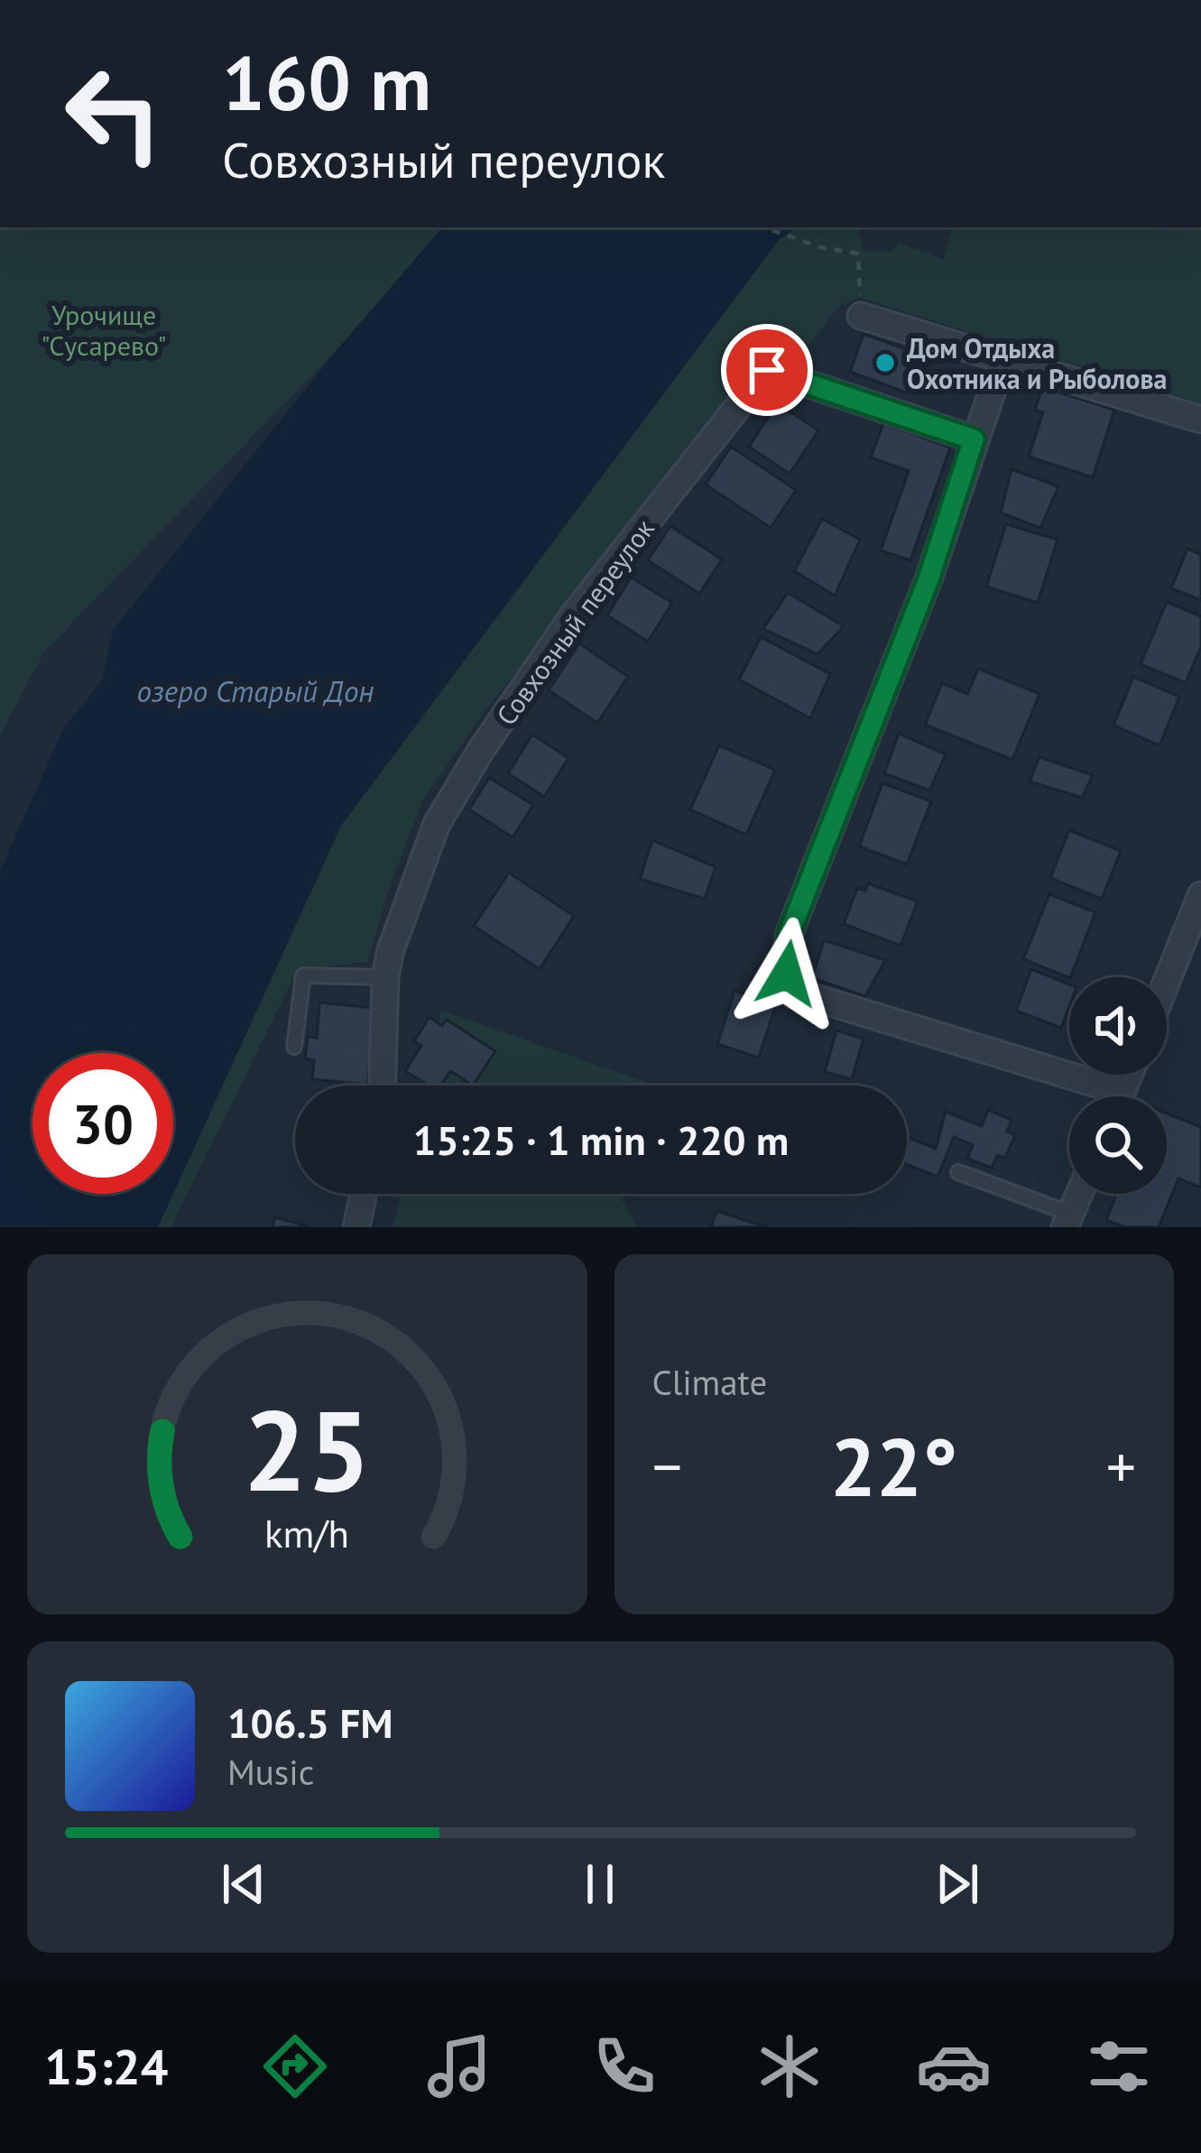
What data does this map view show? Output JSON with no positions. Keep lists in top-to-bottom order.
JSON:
{
  "streets": {
    "street": ["Совхозный переулок"]
  },
  "water": ["озеро Старый Дон"],
  "parks": ["Урочище \"Сусарево\""],
  "places": ["Дом Отдыха Охотника и Рыболова"],
  "page": {
    "turn": ["160 m", "Совхозный переулок"],
    "limit": "30",
    "trip": "15:25 · 1 min · 220 m",
    "tile": "Climate",
    "heat": ["−", "22°", "+"],
    "song": ["106.5 FM", "Music"],
    "tabs": "15:24",
    "gauge": ["25", "km/h"]
  }
}
